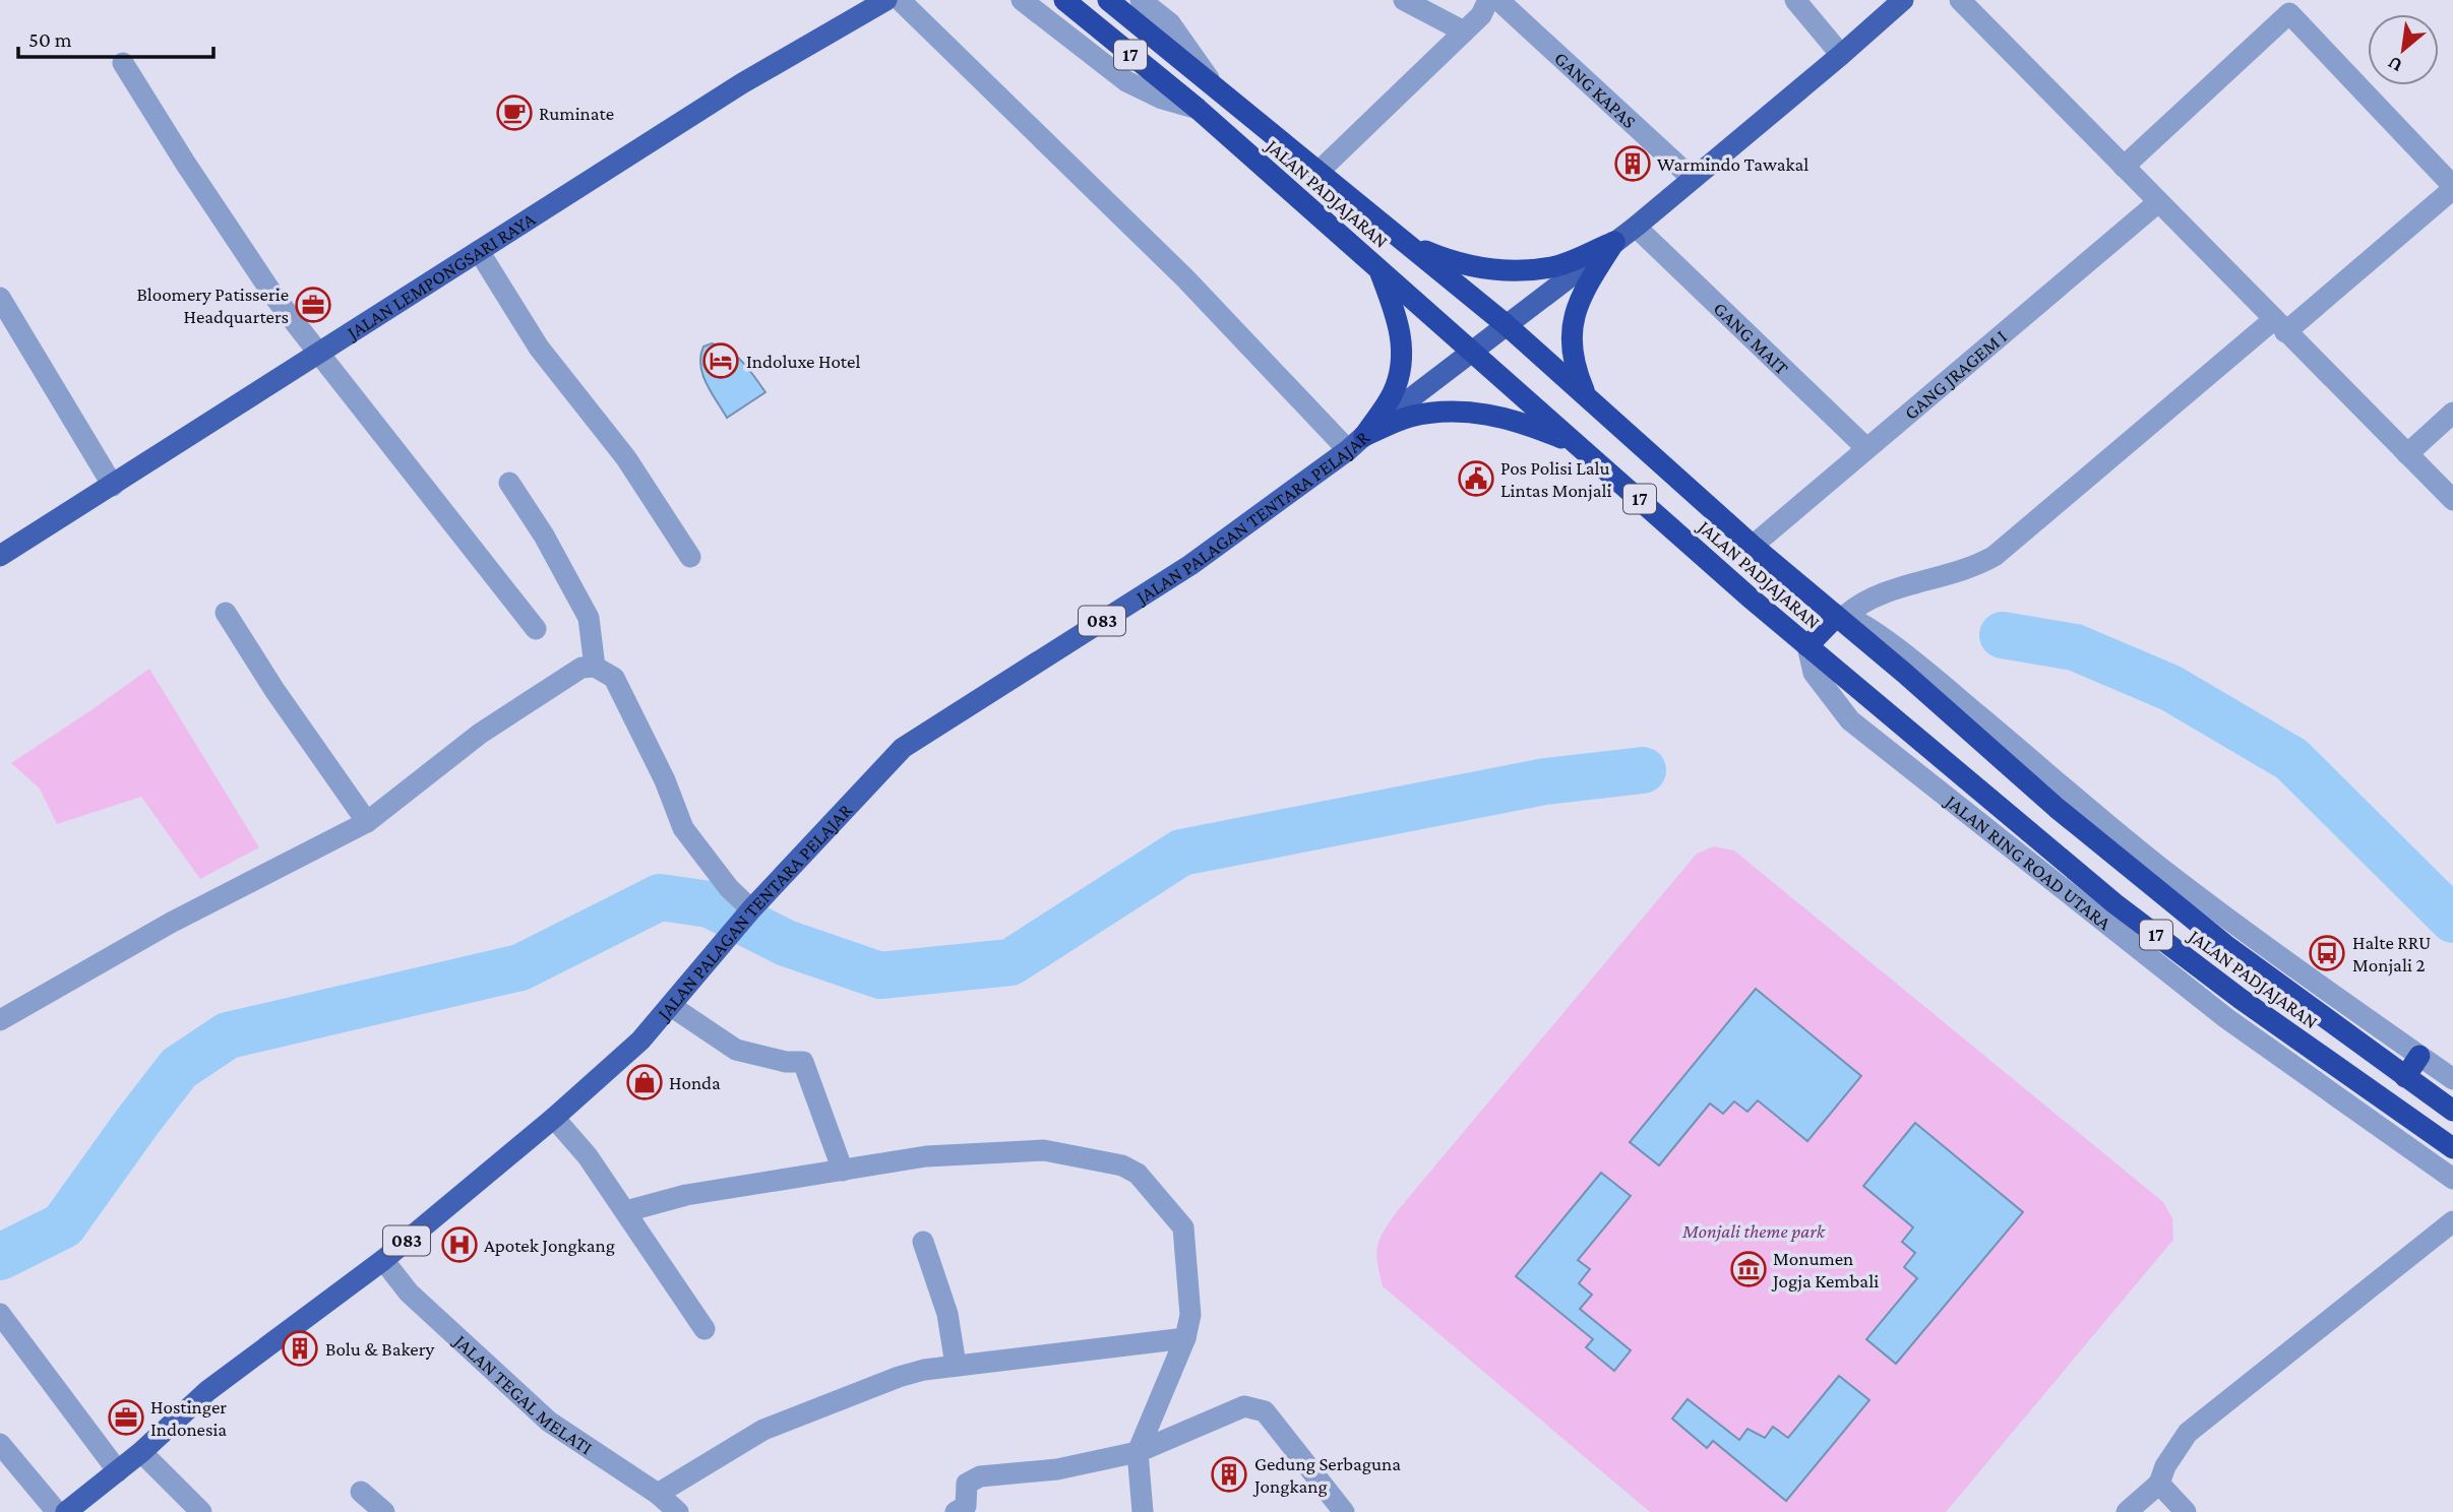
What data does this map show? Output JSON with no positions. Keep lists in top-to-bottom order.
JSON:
{
  "streets": {
    "highway": ["17", "JALAN PADJAJARAN"],
    "main road": ["JALAN LEMPONGSARI RAYA", "JALAN PALAGAN TENTARA PELAJAR", "083"],
    "street": [
      "GANG KAPAS",
      "GANG MAIT",
      "GANG JRAGEM I",
      "JALAN RING ROAD UTARA",
      "JALAN TEGAL MELATI"
    ]
  },
  "crossings": [
    ["GANG KAPAS", "JALAN PALAGAN TENTARA PELAJAR"],
    ["JALAN PADJAJARAN", "GANG JRAGEM I"],
    ["JALAN PADJAJARAN", "JALAN PALAGAN TENTARA PELAJAR"],
    ["JALAN PADJAJARAN", "JALAN RING ROAD UTARA"],
    ["GANG MAIT", "GANG JRAGEM I"],
    ["GANG MAIT", "JALAN PALAGAN TENTARA PELAJAR"],
    ["JALAN PALAGAN TENTARA PELAJAR", "JALAN TEGAL MELATI"]
  ],
  "parks": ["Monjali theme park"],
  "places": {
    "cafe": ["Ruminate"],
    "building": ["Warmindo Tawakal", "Bolu & Bakery", "Gedung Serbaguna Jongkang"],
    "office": ["Bloomery Patisserie Headquarters", "Hostinger Indonesia"],
    "hotel": ["Indoluxe Hotel"],
    "public building": ["Pos Polisi Lalu Lintas Monjali"],
    "bus stop": ["Halte RRU Monjali 2"],
    "shop": ["Honda"],
    "hospital": ["Apotek Jongkang"],
    "museum": ["Monumen Jogja Kembali"]
  },
  "scale_bar": "50 m",
  "north": "bottom left"
}
